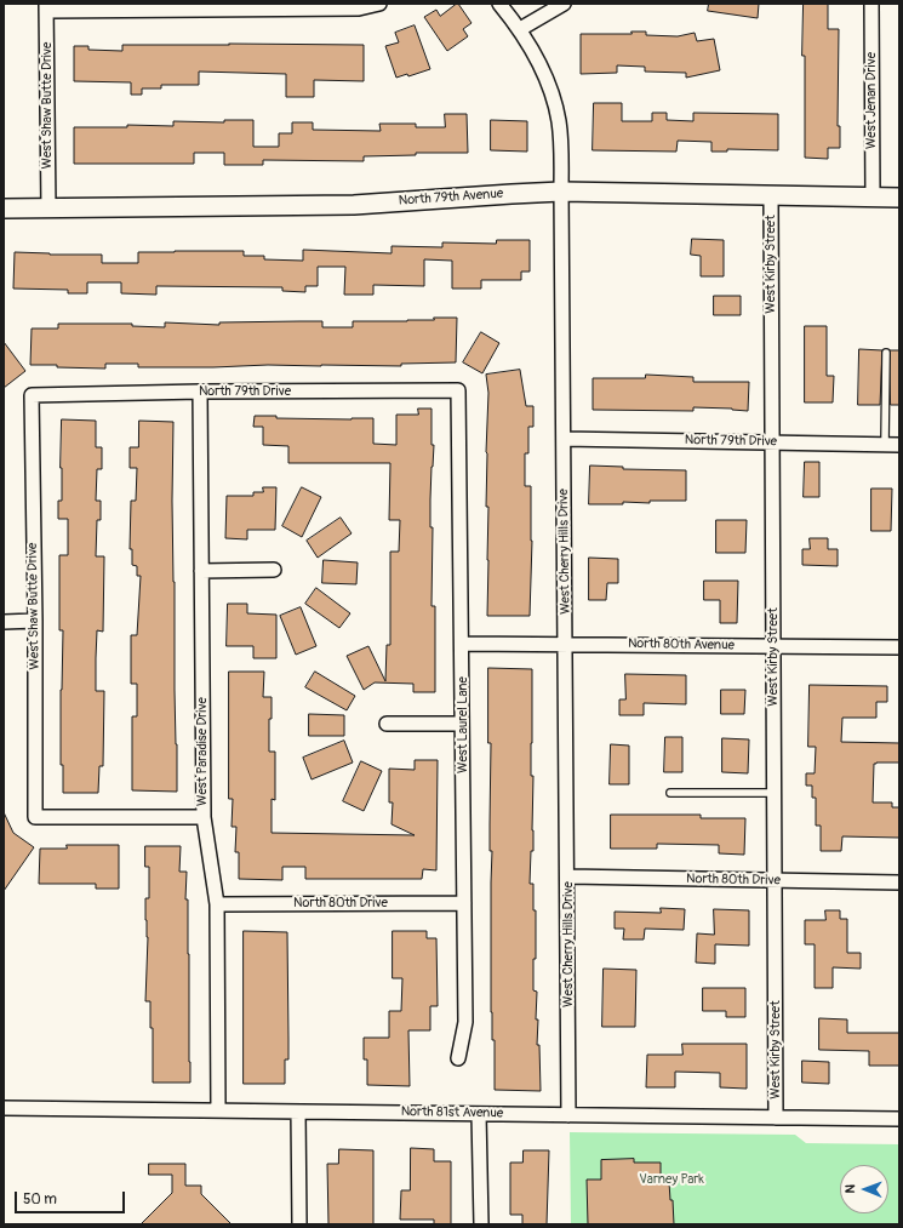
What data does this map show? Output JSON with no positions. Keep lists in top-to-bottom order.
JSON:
{
  "streets": {
    "street": [
      "West Jenan Drive",
      "West Shaw Butte Drive",
      "North 79th Avenue",
      "West Kirby Street",
      "North 79th Drive",
      "West Cherry Hills Drive",
      "North 80th Avenue",
      "West Laurel Lane",
      "West Paradise Drive",
      "North 80th Drive",
      "North 81st Avenue"
    ]
  },
  "crossings": [
    ["West Jenan Drive", "North 79th Avenue"],
    ["West Shaw Butte Drive", "North 79th Avenue"],
    ["West Shaw Butte Drive", "North 79th Drive"],
    ["West Shaw Butte Drive", "West Paradise Drive"],
    ["North 79th Avenue", "West Kirby Street"],
    ["North 79th Avenue", "West Cherry Hills Drive"],
    ["West Kirby Street", "North 79th Drive"],
    ["West Kirby Street", "North 80th Avenue"],
    ["West Kirby Street", "North 80th Drive"],
    ["West Kirby Street", "North 81st Avenue"],
    ["North 79th Drive", "West Cherry Hills Drive"],
    ["North 79th Drive", "West Laurel Lane"],
    ["North 79th Drive", "West Paradise Drive"],
    ["West Cherry Hills Drive", "North 80th Avenue"],
    ["West Cherry Hills Drive", "North 80th Drive"],
    ["West Cherry Hills Drive", "North 81st Avenue"],
    ["North 80th Avenue", "West Laurel Lane"],
    ["West Laurel Lane", "North 80th Drive"],
    ["West Paradise Drive", "North 80th Drive"],
    ["West Paradise Drive", "North 81st Avenue"]
  ],
  "parks": ["Varney Park"],
  "scale_bar": "50 m",
  "north": "left"
}
